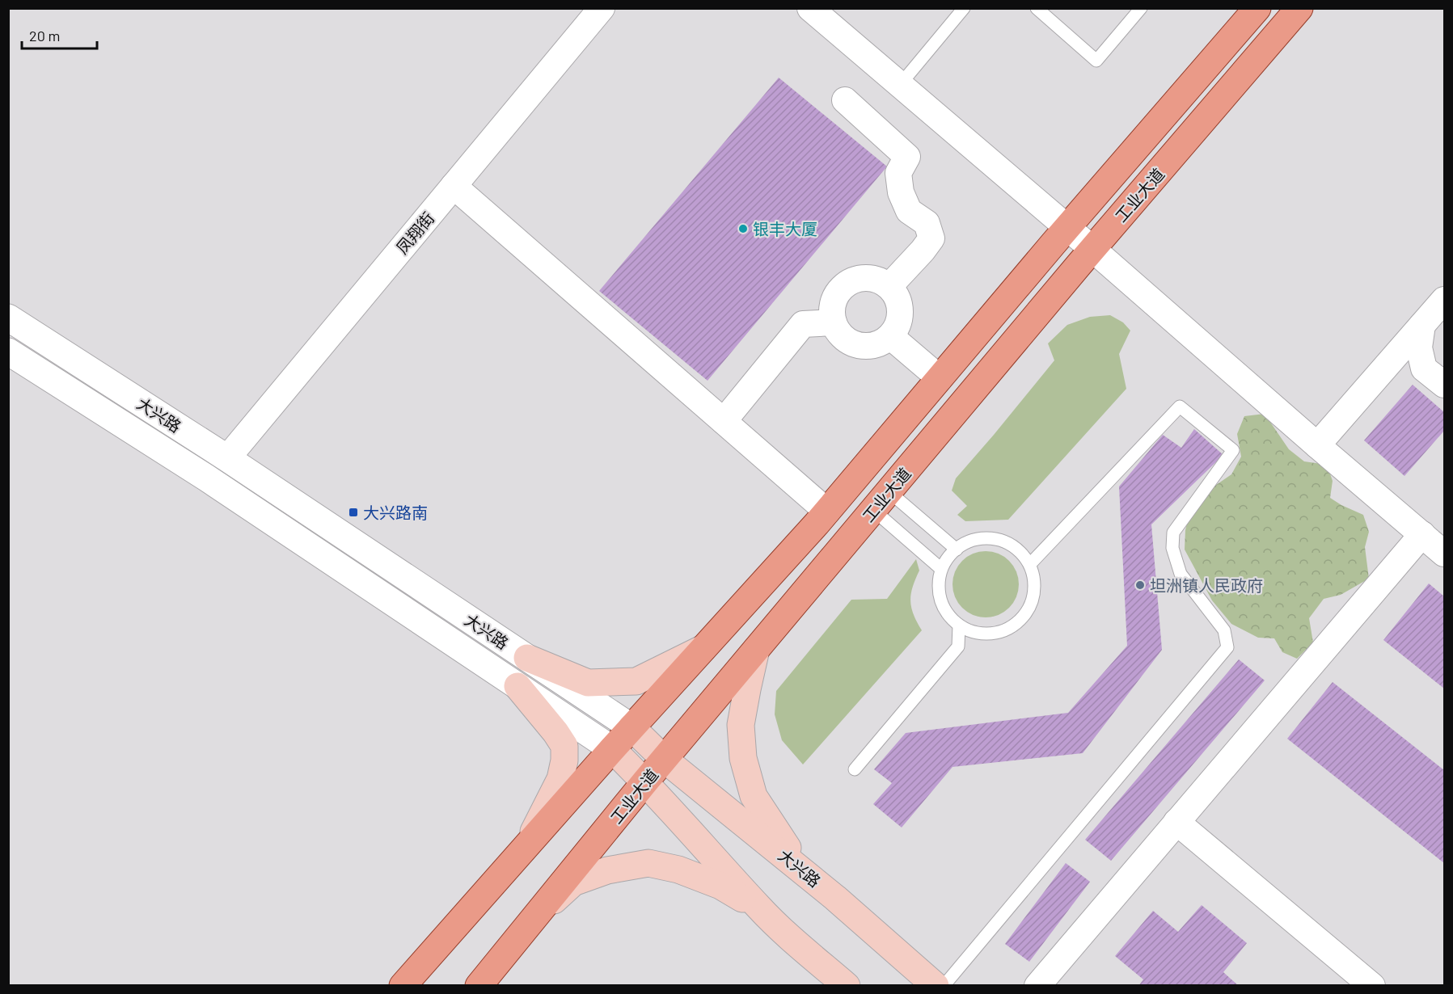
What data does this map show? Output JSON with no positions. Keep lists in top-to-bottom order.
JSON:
{
  "streets": {
    "main road": ["工业大道", "大兴路"],
    "street": ["凤翔街"]
  },
  "crossings": [
    ["工业大道", "大兴路"],
    ["凤翔街", "大兴路"]
  ],
  "places": {
    "other": ["银丰大厦", "坦洲镇人民政府"],
    "transit": ["大兴路南"]
  },
  "scale_bar": "20 m"
}
